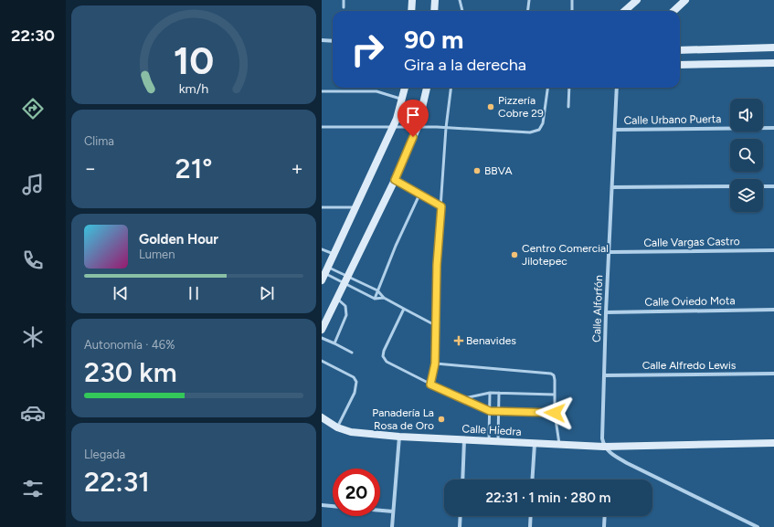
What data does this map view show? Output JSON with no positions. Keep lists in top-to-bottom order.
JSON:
{
  "streets": {
    "street": [
      "Calle Urbano Puerta",
      "Calle Vargas Castro",
      "Calle Oviedo Mota",
      "Calle Alforfón",
      "Calle Alfredo Lewis",
      "Calle Hiedra"
    ]
  },
  "crossings": [
    ["Calle Urbano Puerta", "Calle Alforfón"],
    ["Calle Vargas Castro", "Calle Alforfón"],
    ["Calle Oviedo Mota", "Calle Alforfón"],
    ["Calle Alforfón", "Calle Alfredo Lewis"],
    ["Calle Alforfón", "Calle Hiedra"]
  ],
  "places": {
    "other": [
      "Pizzería Cobre 29",
      "BBVA",
      "Centro Comercial Jilotepec",
      "Panadería La Rosa de Oro"
    ],
    "health": ["Benavides"]
  },
  "page": {
    "tabs": "22:30",
    "turn": ["90 m", "Gira a la derecha"],
    "tile": [
      "Clima",
      ["Autonomía · 46%", "230 km"],
      ["Llegada", "22:31"]
    ],
    "heat": ["−", "21°", "+"],
    "song": ["Golden Hour", "Lumen"],
    "limit": "20",
    "trip": "22:31 · 1 min · 280 m",
    "gauge": ["10", "km/h"]
  }
}
